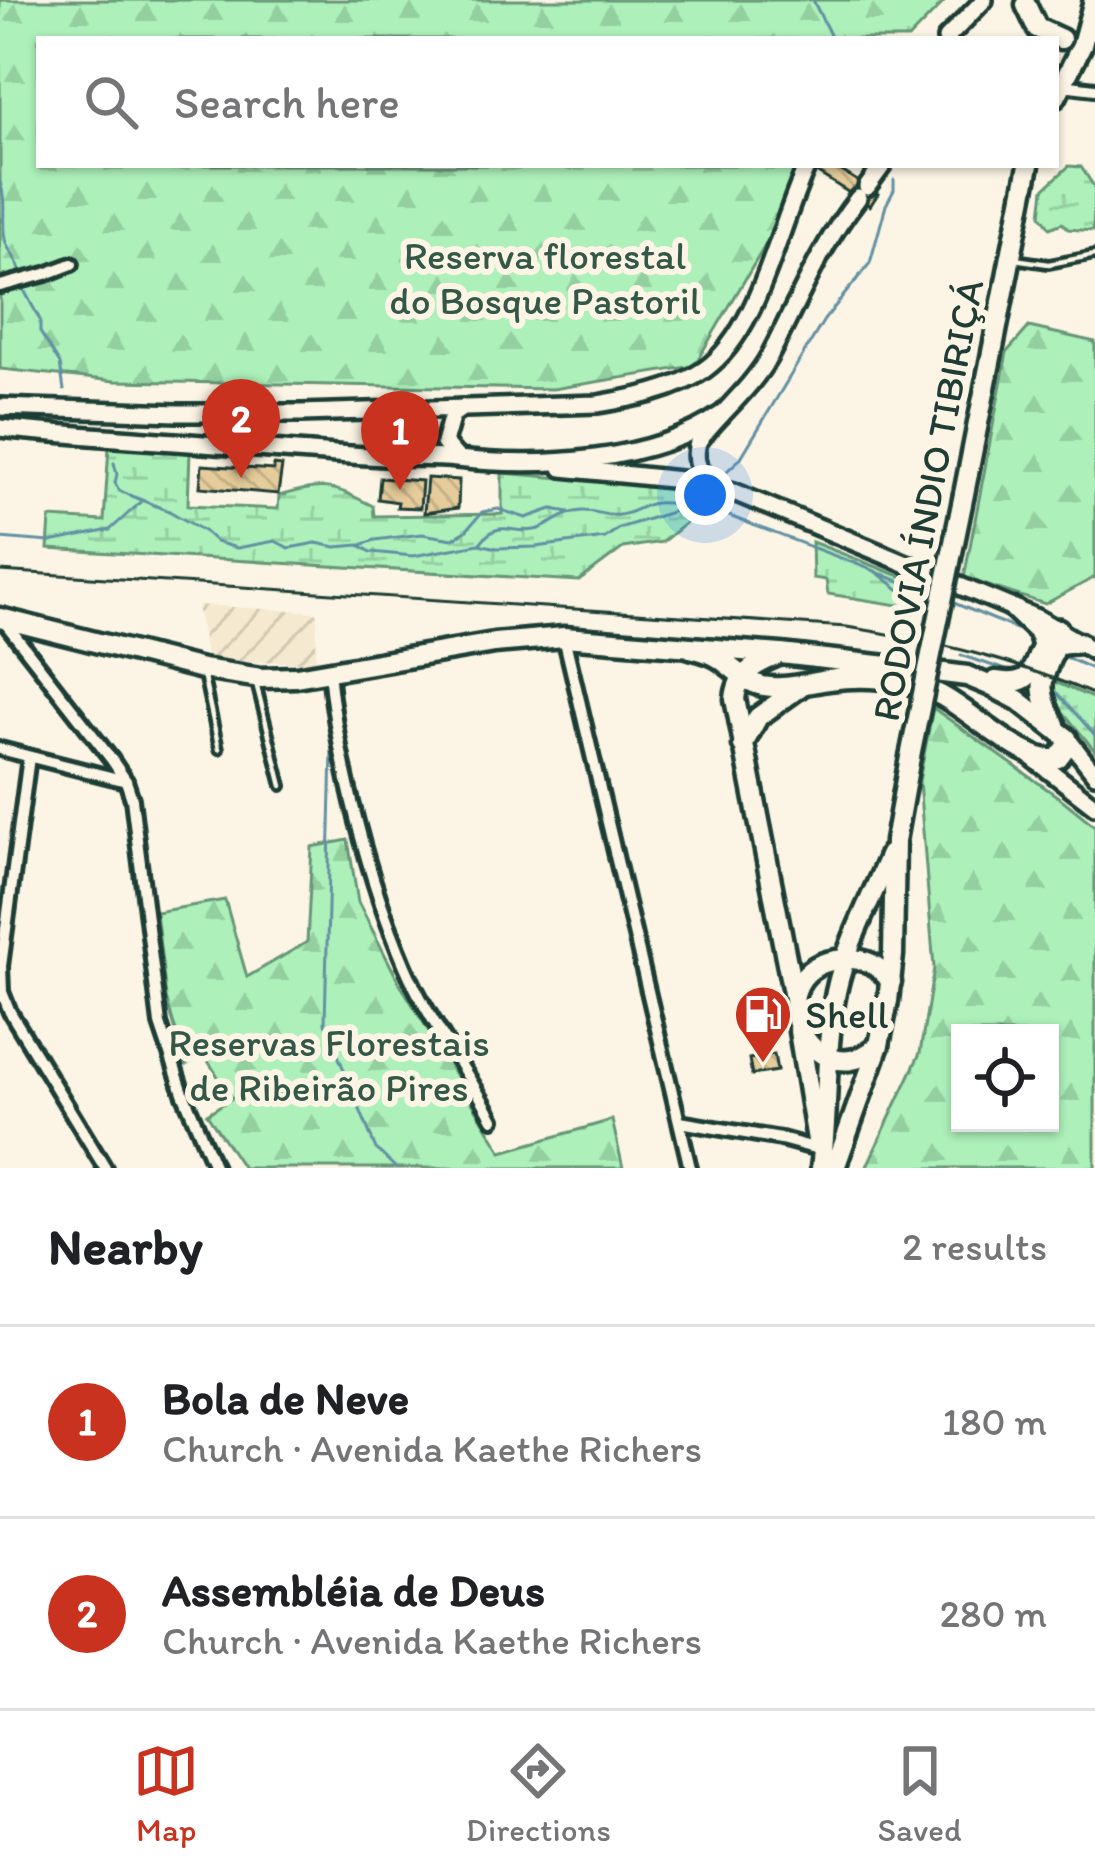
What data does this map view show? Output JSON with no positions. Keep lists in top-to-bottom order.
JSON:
{
  "streets": {
    "highway": ["RODOVIA ÍNDIO TIBIRIÇÁ"]
  },
  "parks": ["Reserva florestal do Bosque Pastoril", "Reservas Florestais de Ribeirão Pires"],
  "places": {
    "fuel station": ["Shell"]
  },
  "page": {
    "search": "Search here",
    "pins": ["2", "1"],
    "heading": ["Nearby", "2 results"],
    "list": [
      {
        "mark": "1",
        "name": "Bola de Neve",
        "note": "Church · Avenida Kaethe Richers",
        "value": "180 m"
      },
      {
        "mark": "2",
        "name": "Assembléia de Deus",
        "note": "Church · Avenida Kaethe Richers",
        "value": "280 m"
      }
    ],
    "nav": ["Map", "Directions", "Saved"]
  }
}
